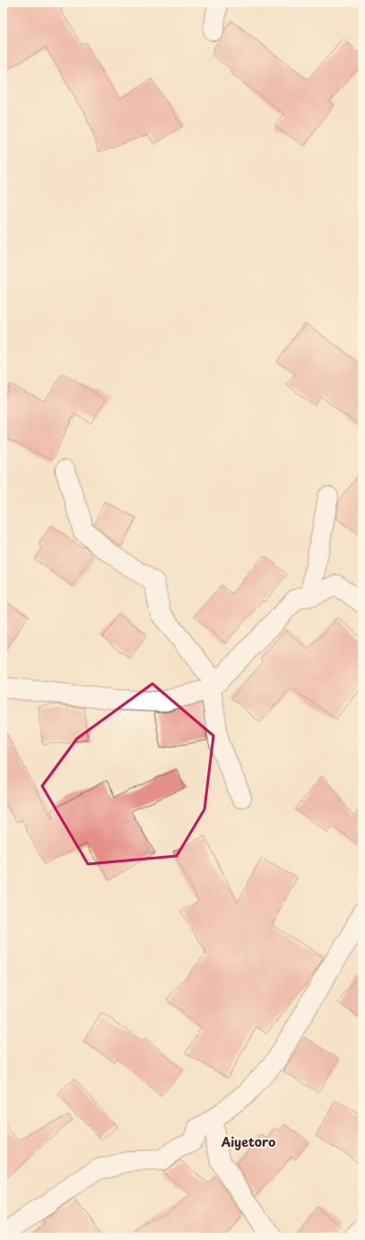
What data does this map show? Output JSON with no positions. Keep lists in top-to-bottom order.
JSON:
{
  "districts": ["Aiyetoro"]
}
